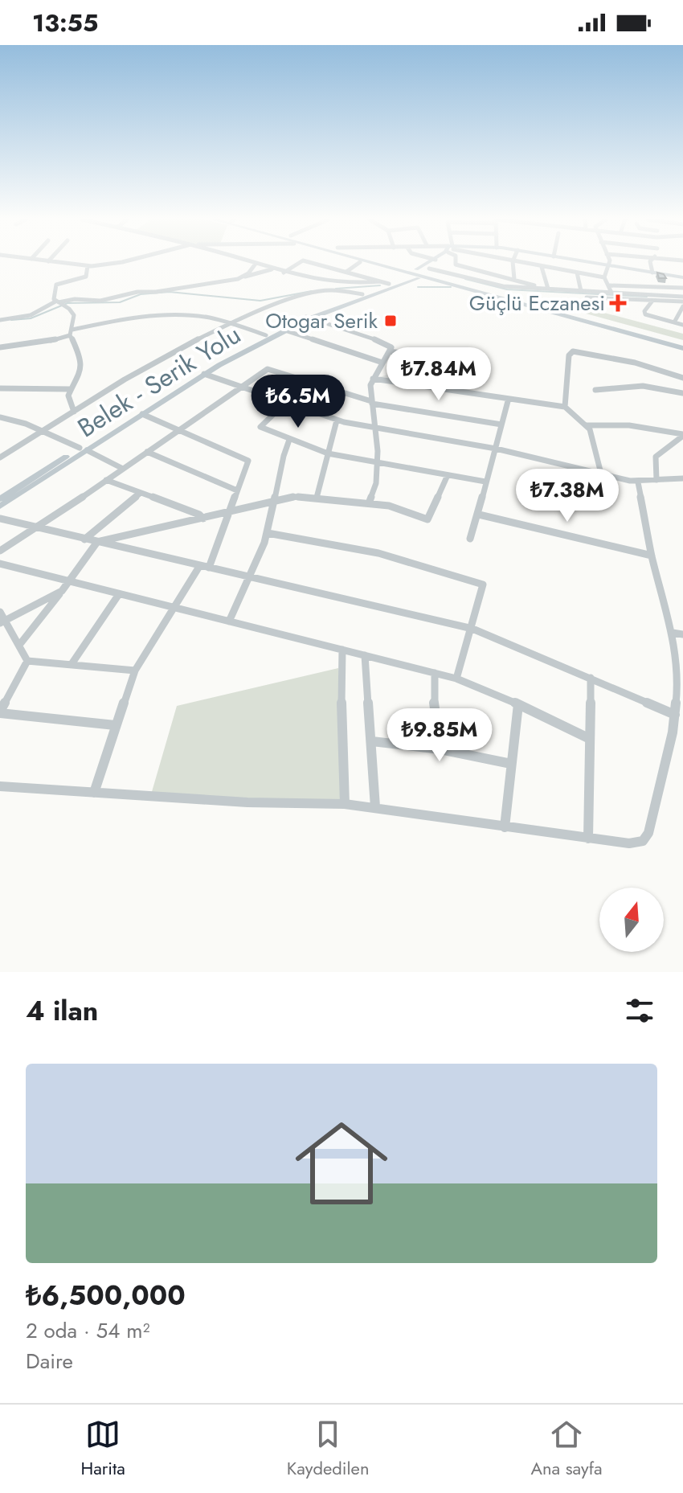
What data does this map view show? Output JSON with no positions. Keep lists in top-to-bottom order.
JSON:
{
  "streets": {
    "main road": ["Belek - Serik Yolu"]
  },
  "places": {
    "health": ["Güçlü Eczanesi"],
    "transit": ["Otogar Serik"]
  },
  "north": "top",
  "page": {
    "status": "13:55",
    "price": [
      "₺7.84M",
      "₺6.5M",
      "₺7.38M",
      "₺9.85M"
    ],
    "heading": "4 ilan",
    "list": [
      {
        "name": "₺6,500,000",
        "note": "2 oda · 54 m² · Daire"
      }
    ],
    "tabs": ["Harita", "Kaydedilen", "Ana sayfa"]
  }
}
